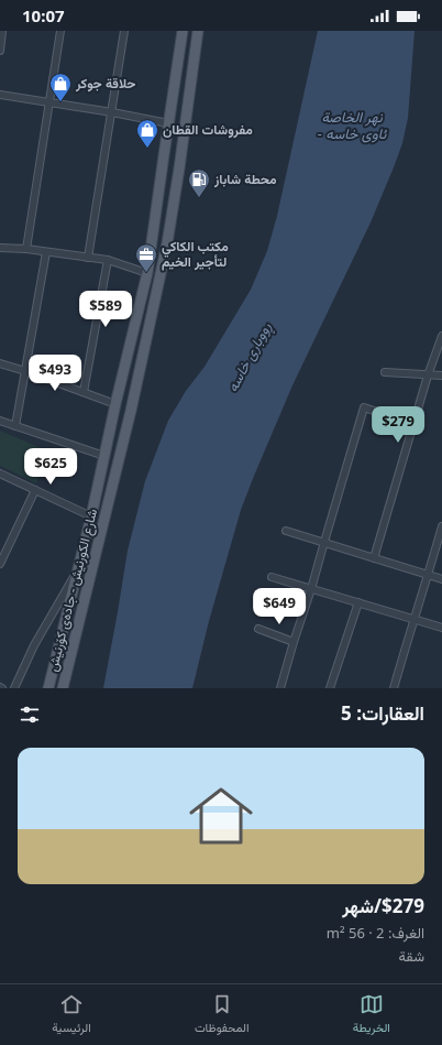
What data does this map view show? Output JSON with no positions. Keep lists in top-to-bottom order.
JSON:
{
  "streets": {
    "main road": ["شارع الكورنيش - جادەی کۆرنیش"]
  },
  "water": ["نهر الخاصة - ئاوی خاسە", "ڕووباری خاسە"],
  "places": {
    "shop": ["حلاقة جوكر", "مفروشات القطان"],
    "fuel station": ["محطة شاباز"],
    "office": ["مكتب الكاكي لتأجير الخيم"]
  },
  "page": {
    "status": "10:07",
    "price": [
      "$589",
      "$493",
      "$279",
      "$625",
      "$649"
    ],
    "heading": "العقارات: 5",
    "list": [
      {
        "name": "$279/شهر",
        "note": "الغرف: 2 · 56 m² · شقة"
      }
    ],
    "tabs": ["الخريطة", "المحفوظات", "الرئيسية"]
  }
}
